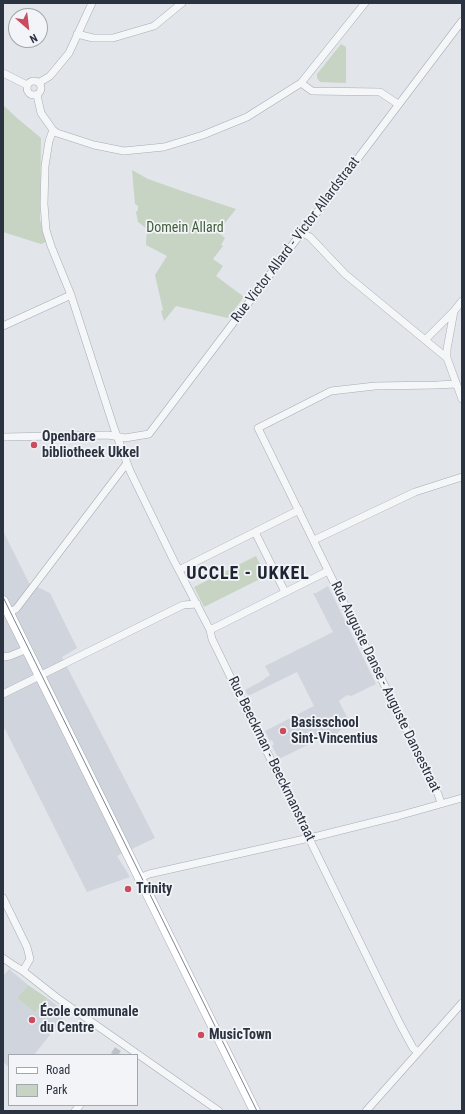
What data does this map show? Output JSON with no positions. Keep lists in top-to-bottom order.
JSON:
{
  "streets": {
    "street": ["Rue Victor Allard - Victor Allardstraat", "Rue Auguste Danse - Auguste Dansestraat", "Rue Beeckman - Beeckmanstraat"]
  },
  "crossings": [
    ["Rue Victor Allard - Victor Allardstraat", "Rue Beeckman - Beeckmanstraat"]
  ],
  "districts": ["UCCLE - UKKEL"],
  "parks": ["Domein Allard"],
  "places": [
    "Openbare bibliotheek Ukkel",
    "Basisschool Sint-Vincentius",
    "Trinity",
    "École communale du Centre",
    "MusicTown"
  ],
  "legend": ["Road", "Park"],
  "north": "bottom right"
}
